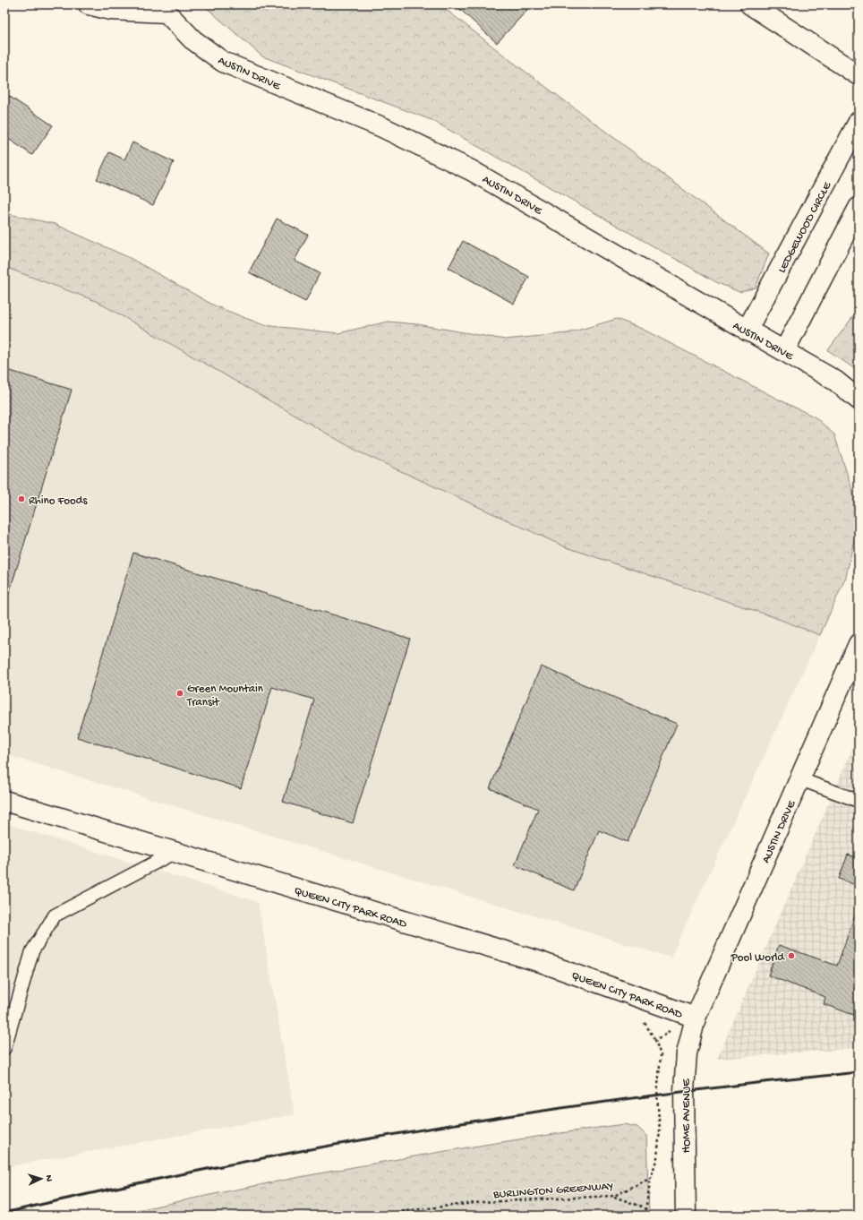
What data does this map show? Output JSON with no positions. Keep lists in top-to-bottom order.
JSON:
{
  "streets": {
    "street": [
      "AUSTIN DRIVE",
      "LEDGEWOOD CIRCLE",
      "QUEEN CITY PARK ROAD",
      "HOME AVENUE"
    ],
    "path": ["BURLINGTON GREENWAY"]
  },
  "crossings": [
    ["AUSTIN DRIVE", "LEDGEWOOD CIRCLE"],
    ["AUSTIN DRIVE", "QUEEN CITY PARK ROAD"],
    ["AUSTIN DRIVE", "HOME AVENUE"],
    ["QUEEN CITY PARK ROAD", "HOME AVENUE"]
  ],
  "places": ["Rhino Foods", "Green Mountain Transit", "Pool World"],
  "north": "right"
}
